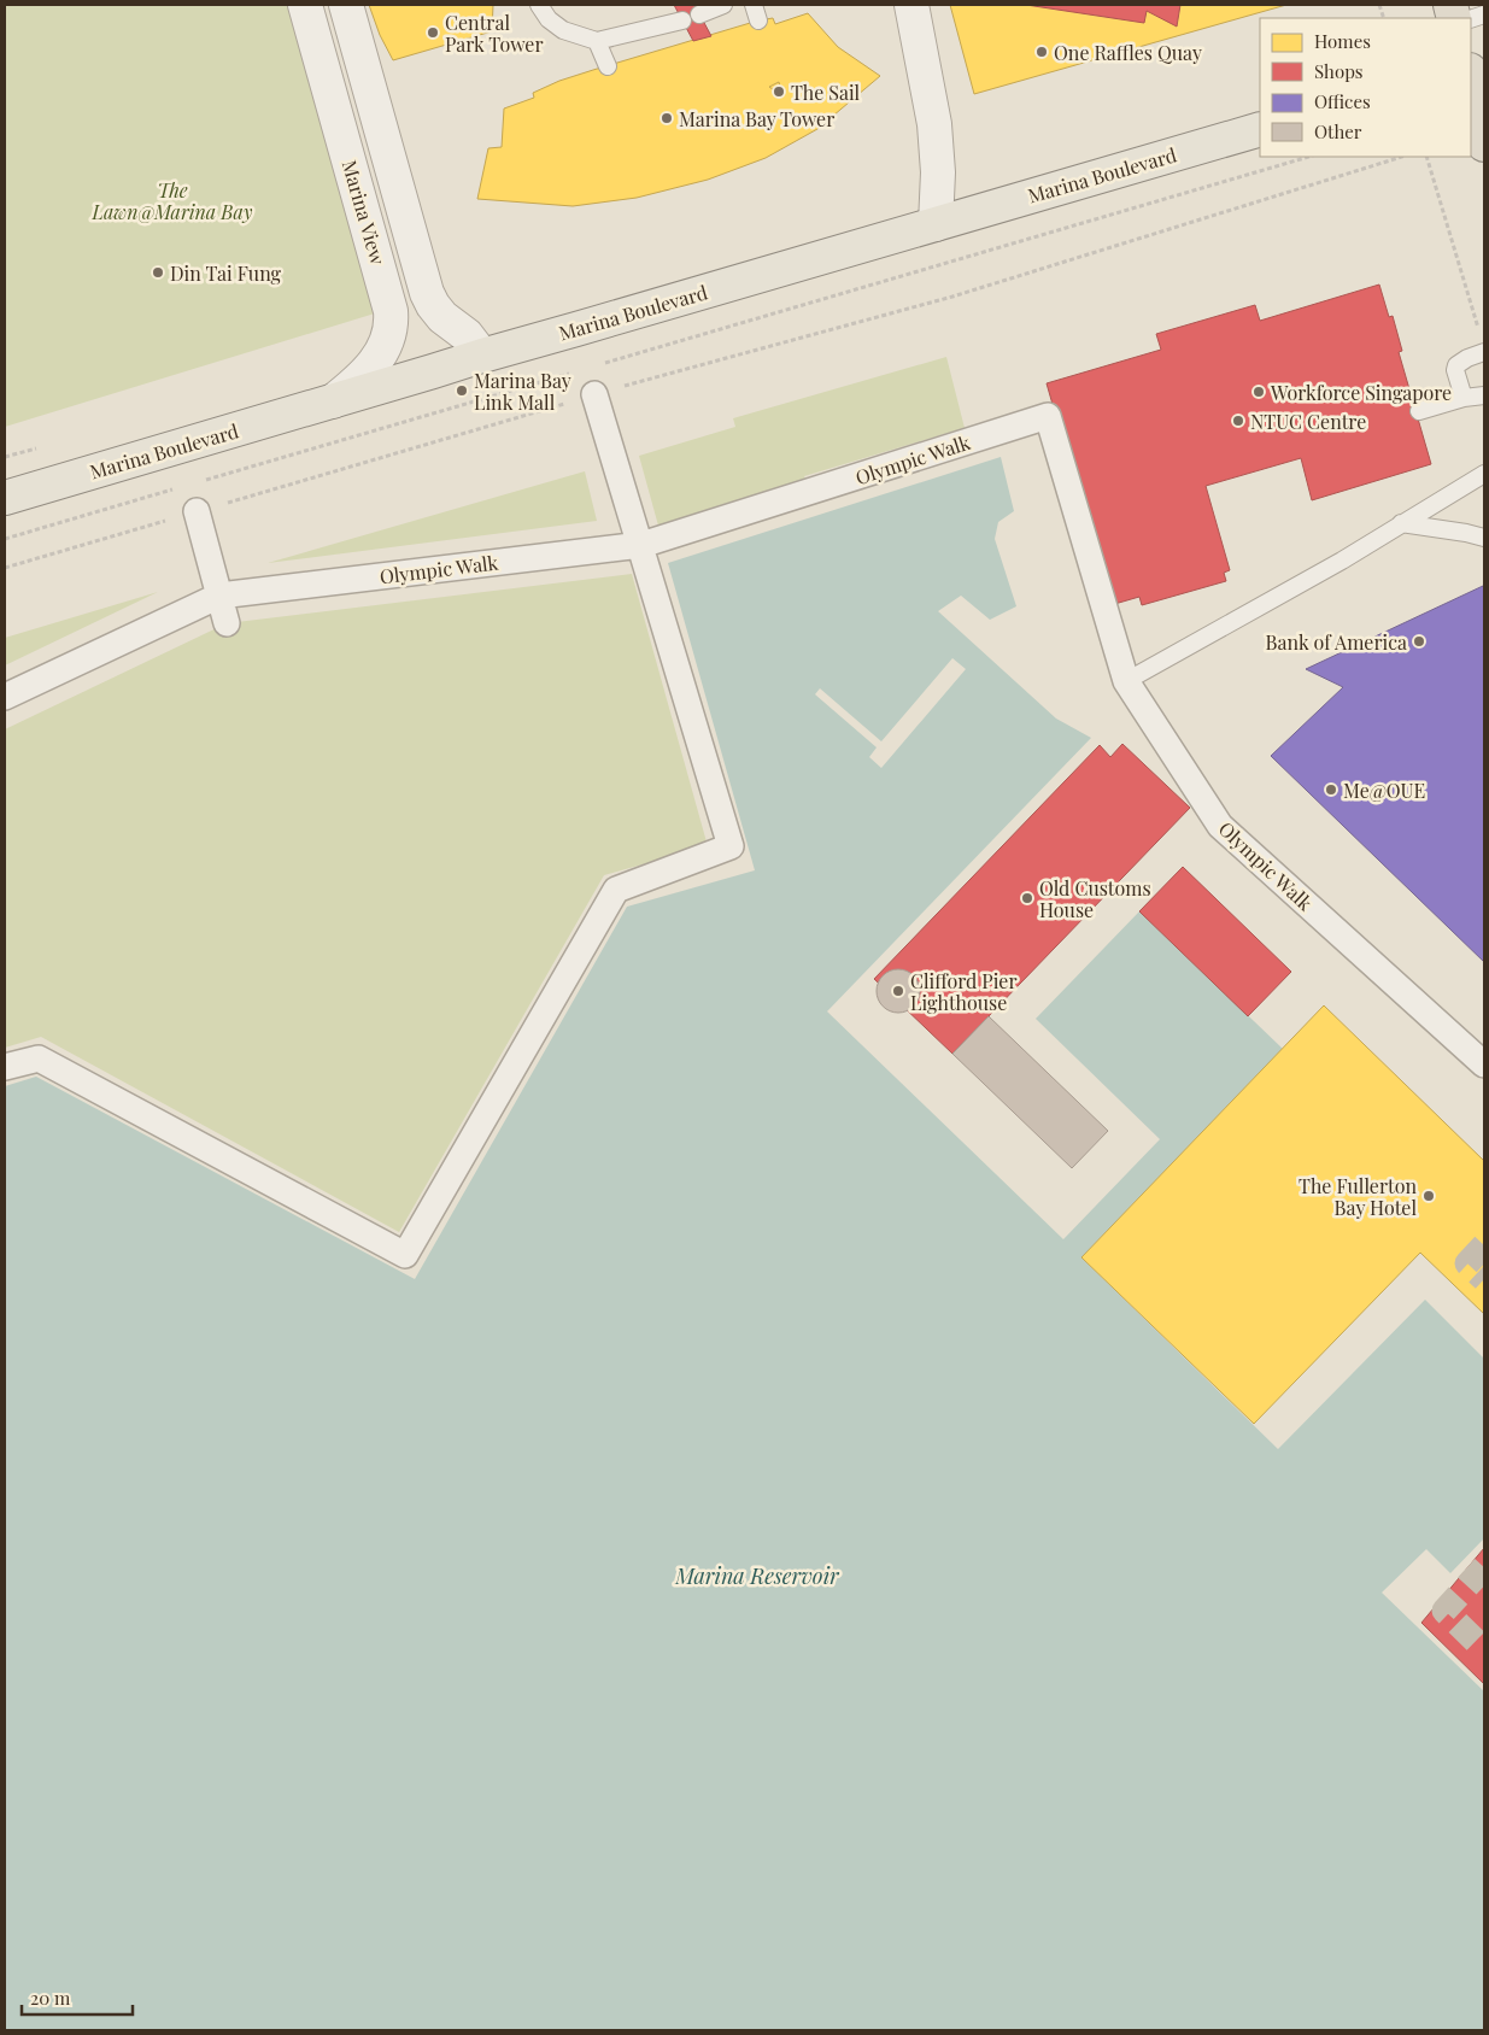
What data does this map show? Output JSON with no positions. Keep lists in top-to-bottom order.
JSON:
{
  "streets": {
    "main road": ["Marina Boulevard"],
    "street": ["Marina View", "Olympic Walk"]
  },
  "crossings": [
    ["Marina Boulevard", "Marina View"]
  ],
  "water": ["Marina Reservoir"],
  "parks": ["The Lawn@Marina Bay"],
  "places": [
    "Central Park Tower",
    "One Raffles Quay",
    "The Sail",
    "Marina Bay Tower",
    "Din Tai Fung",
    "Marina Bay Link Mall",
    "Workforce Singapore",
    "NTUC Centre",
    "Bank of America",
    "Me@OUE",
    "Old Customs House",
    "Clifford Pier Lighthouse",
    "The Fullerton Bay Hotel"
  ],
  "legend": [
    "Homes",
    "Shops",
    "Offices",
    "Other"
  ],
  "scale_bar": "20 m"
}
